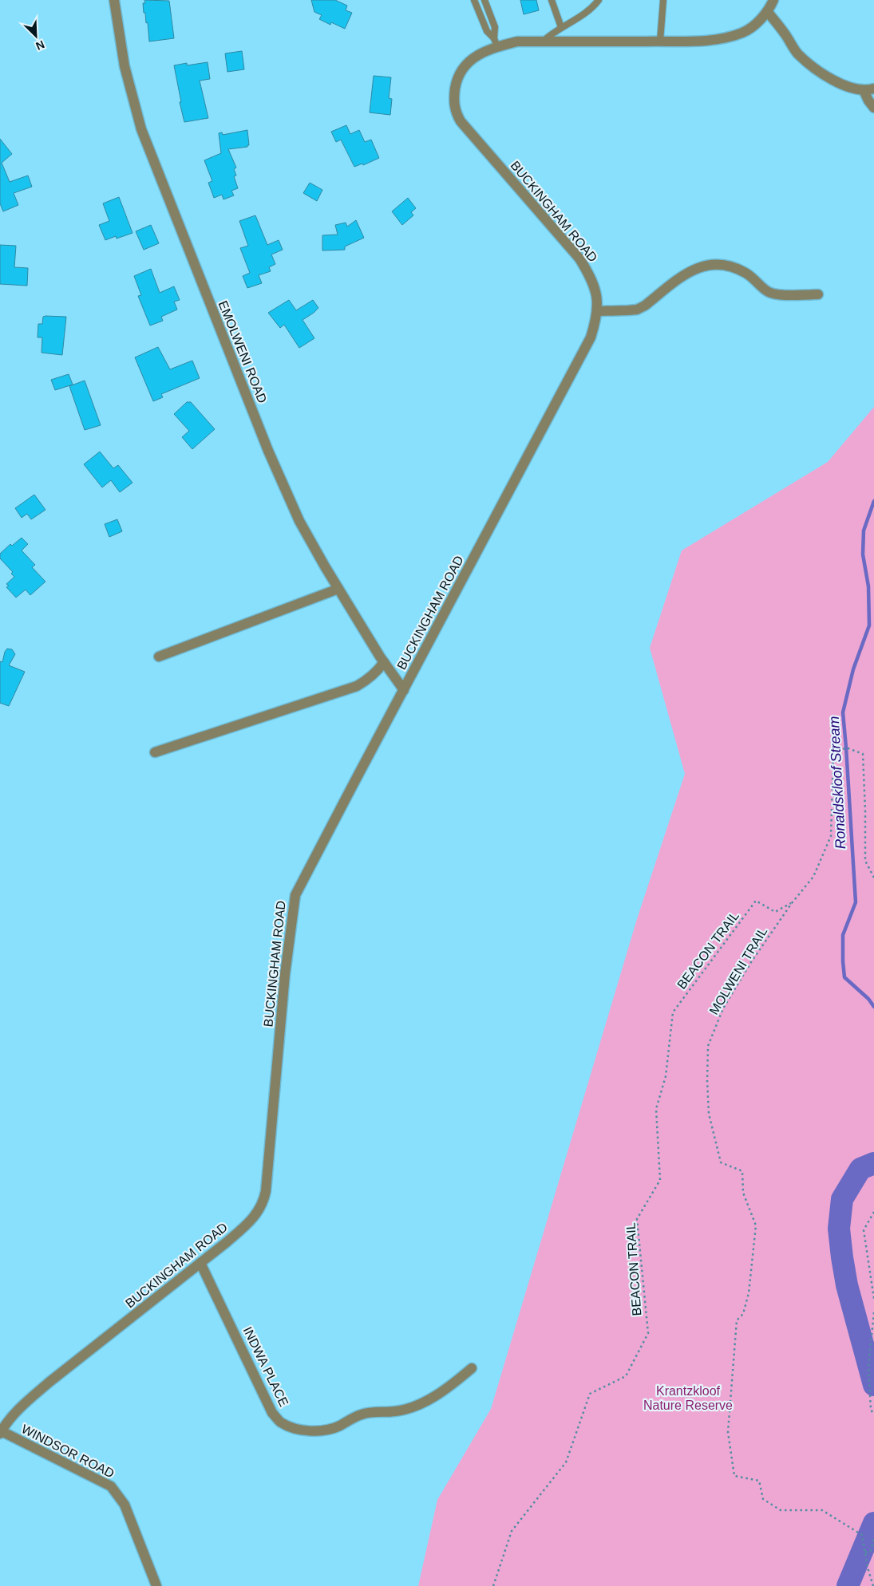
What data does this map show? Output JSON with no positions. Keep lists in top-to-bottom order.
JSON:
{
  "streets": {
    "street": [
      "BUCKINGHAM ROAD",
      "EMOLWENI ROAD",
      "INDWA PLACE",
      "WINDSOR ROAD"
    ],
    "path": ["BEACON TRAIL", "MOLWENI TRAIL"]
  },
  "crossings": [
    ["BUCKINGHAM ROAD", "EMOLWENI ROAD"],
    ["BUCKINGHAM ROAD", "INDWA PLACE"],
    ["BUCKINGHAM ROAD", "WINDSOR ROAD"],
    ["BEACON TRAIL", "MOLWENI TRAIL"]
  ],
  "water": ["Ronaldskloof Stream"],
  "parks": ["Krantzkloof Nature Reserve"],
  "north": "bottom right"
}
